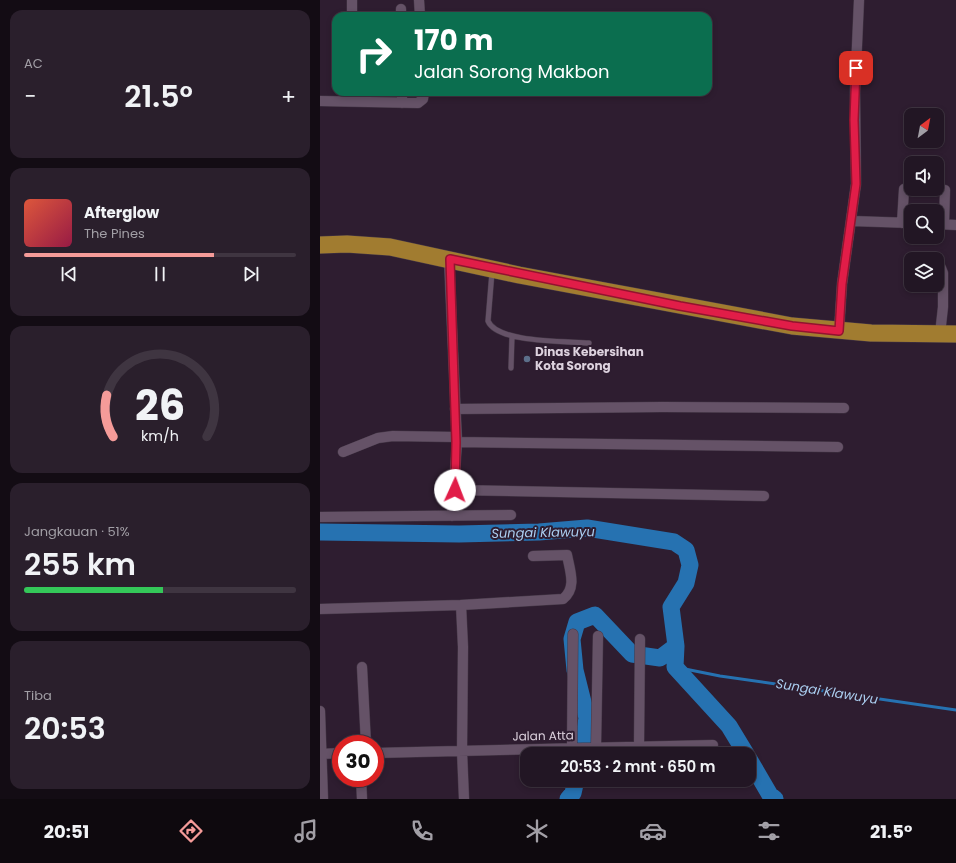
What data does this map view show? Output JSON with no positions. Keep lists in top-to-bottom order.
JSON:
{
  "streets": {
    "street": ["Jalan Atta"]
  },
  "water": ["Sungai Klawuyu"],
  "places": ["Dinas Kebersihan Kota Sorong"],
  "north": "top right",
  "page": {
    "tile": [
      "AC",
      ["Jangkauan · 51%", "255 km"],
      ["Tiba", "20:53"]
    ],
    "turn": ["170 m", "Jalan Sorong Makbon"],
    "heat": ["−", "21.5°", "+"],
    "song": ["Afterglow", "The Pines"],
    "limit": "30",
    "trip": "20:53 · 2 mnt · 650 m",
    "tabs": ["20:51", "21.5°"],
    "gauge": ["26", "km/h"]
  }
}
